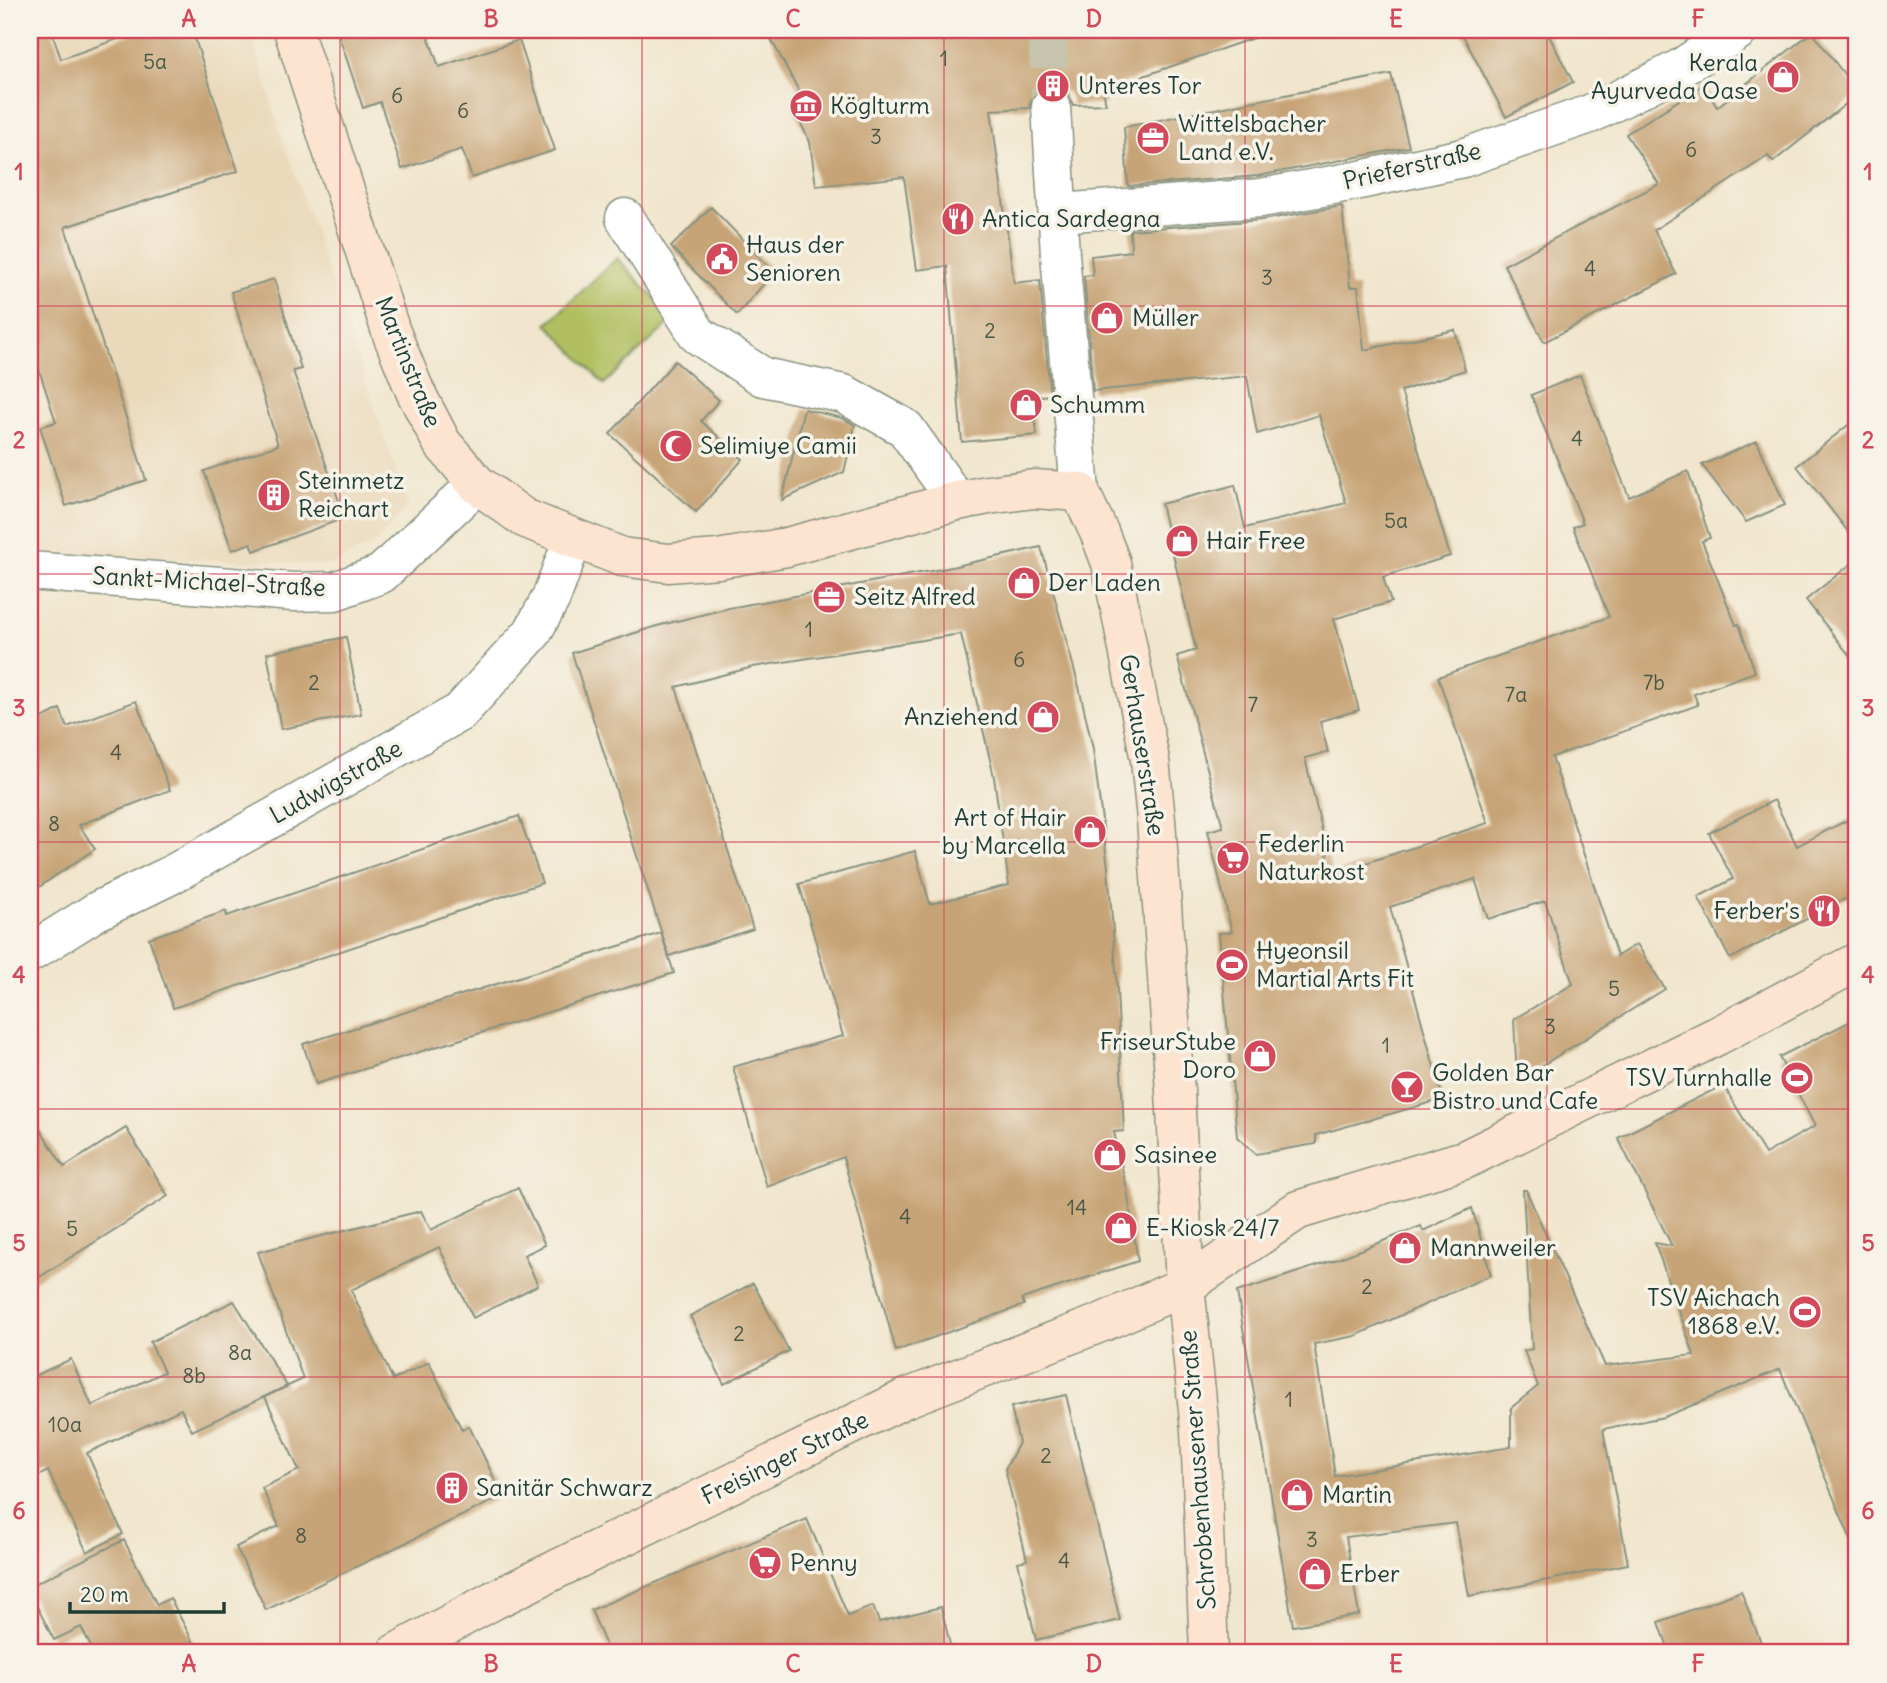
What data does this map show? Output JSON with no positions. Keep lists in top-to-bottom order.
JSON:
{
  "streets": {
    "main road": [
      "Martinstraße",
      "Gerhauserstraße",
      "Freisinger Straße",
      "Schrobenhausener Straße"
    ],
    "street": ["Prieferstraße", "Sankt-Michael-Straße", "Ludwigstraße"]
  },
  "crossings": [
    ["Prieferstraße", "Gerhauserstraße"],
    ["Martinstraße", "Sankt-Michael-Straße"],
    ["Martinstraße", "Gerhauserstraße"],
    ["Martinstraße", "Ludwigstraße"],
    ["Gerhauserstraße", "Freisinger Straße"],
    ["Gerhauserstraße", "Schrobenhausener Straße"],
    ["Freisinger Straße", "Schrobenhausener Straße"]
  ],
  "places": {
    "shop": [
      "Kerala Ayurveda Oase",
      "Müller",
      "Schumm",
      "Hair Free",
      "Der Laden",
      "Anziehend",
      "Art of Hair by Marcella",
      "FriseurStube Doro",
      "Sasinee",
      "E-Kiosk 24/7",
      "Mannweiler",
      "Martin",
      "Erber"
    ],
    "building": ["Unteres Tor", "Steinmetz Reichart", "Sanitär Schwarz"],
    "museum": ["Köglturm"],
    "office": ["Wittelsbacher Land e.V.", "Seitz Alfred"],
    "restaurant": ["Antica Sardegna", "Ferber's"],
    "public building": ["Haus der Senioren"],
    "mosque": ["Selimiye Camii"],
    "supermarket": ["Federlin Naturkost", "Penny"],
    "sports": ["Hyeonsil Martial Arts Fit", "TSV Turnhalle", "TSV Aichach 1868 e.V."],
    "bar": ["Golden Bar Bistro und Cafe"]
  },
  "house_numbers": [
    "1",
    "5a",
    "6",
    "6",
    "3",
    "6",
    "4",
    "3",
    "2",
    "4",
    "5a",
    "1",
    "6",
    "2",
    "7b",
    "7a",
    "7",
    "4",
    "8",
    "5",
    "3",
    "1",
    "14",
    "4",
    "5",
    "2",
    "2",
    "8a",
    "8b",
    "1",
    "10a",
    "2",
    "8",
    "3",
    "4"
  ],
  "scale_bar": "20 m",
  "grid": {
    "columns": [
      "A",
      "B",
      "C",
      "D",
      "E",
      "F"
    ],
    "rows": [
      "1",
      "2",
      "3",
      "4",
      "5",
      "6"
    ]
  }
}
